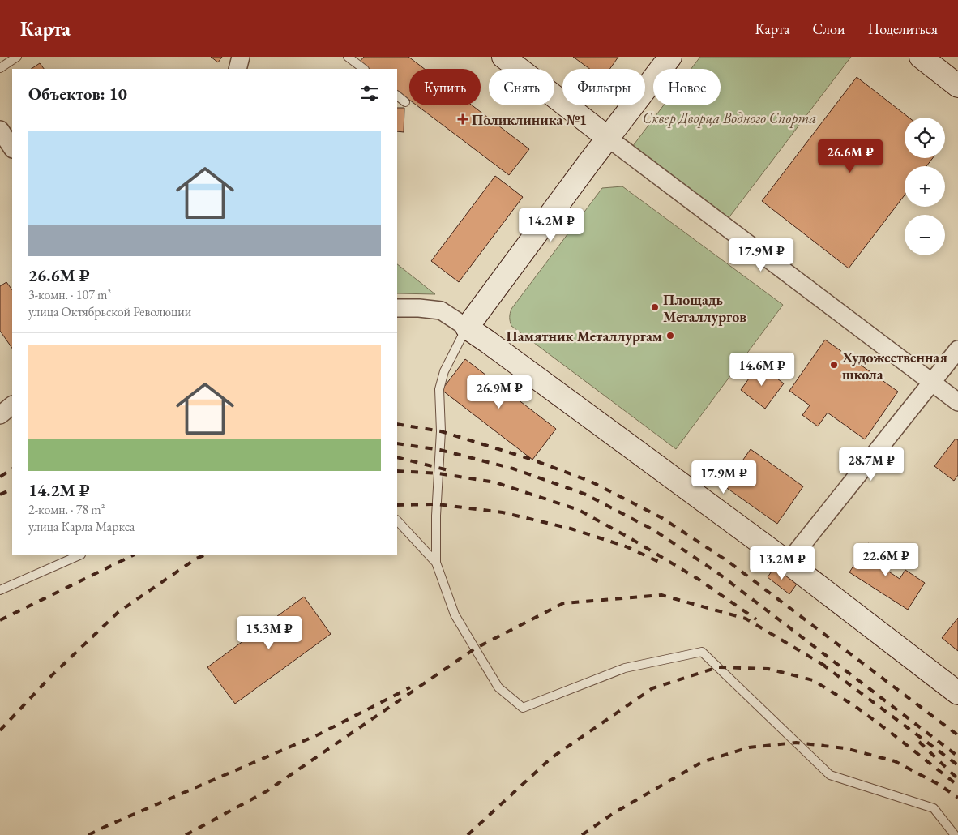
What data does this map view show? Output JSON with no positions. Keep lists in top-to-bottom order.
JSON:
{
  "parks": ["Сквер Дворца Водного Спорта"],
  "places": {
    "health": ["Поликлиника №1"],
    "other": ["Площадь Металлургов", "Памятник Металлургам", "Художественная школа"]
  },
  "page": {
    "header": "Карта",
    "nav": ["Карта", "Слои", "Поделиться"],
    "chip": [
      "Купить",
      "Снять",
      "Фильтры",
      "Новое"
    ],
    "heading": "Объектов: 10",
    "map_buttons": ["+", "−"],
    "list": [
      {
        "name": "26.6M ₽",
        "note": "3-комн. · 107 m² · улица Октябрьской Революции"
      },
      {
        "name": "14.2M ₽",
        "note": "2-комн. · 78 m² · улица Карла Маркса"
      }
    ],
    "price": [
      "26.6M ₽",
      "14.2M ₽",
      "17.9M ₽",
      "14.6M ₽",
      "26.9M ₽",
      "28.7M ₽",
      "17.9M ₽",
      "22.6M ₽",
      "13.2M ₽",
      "15.3M ₽"
    ]
  }
}
